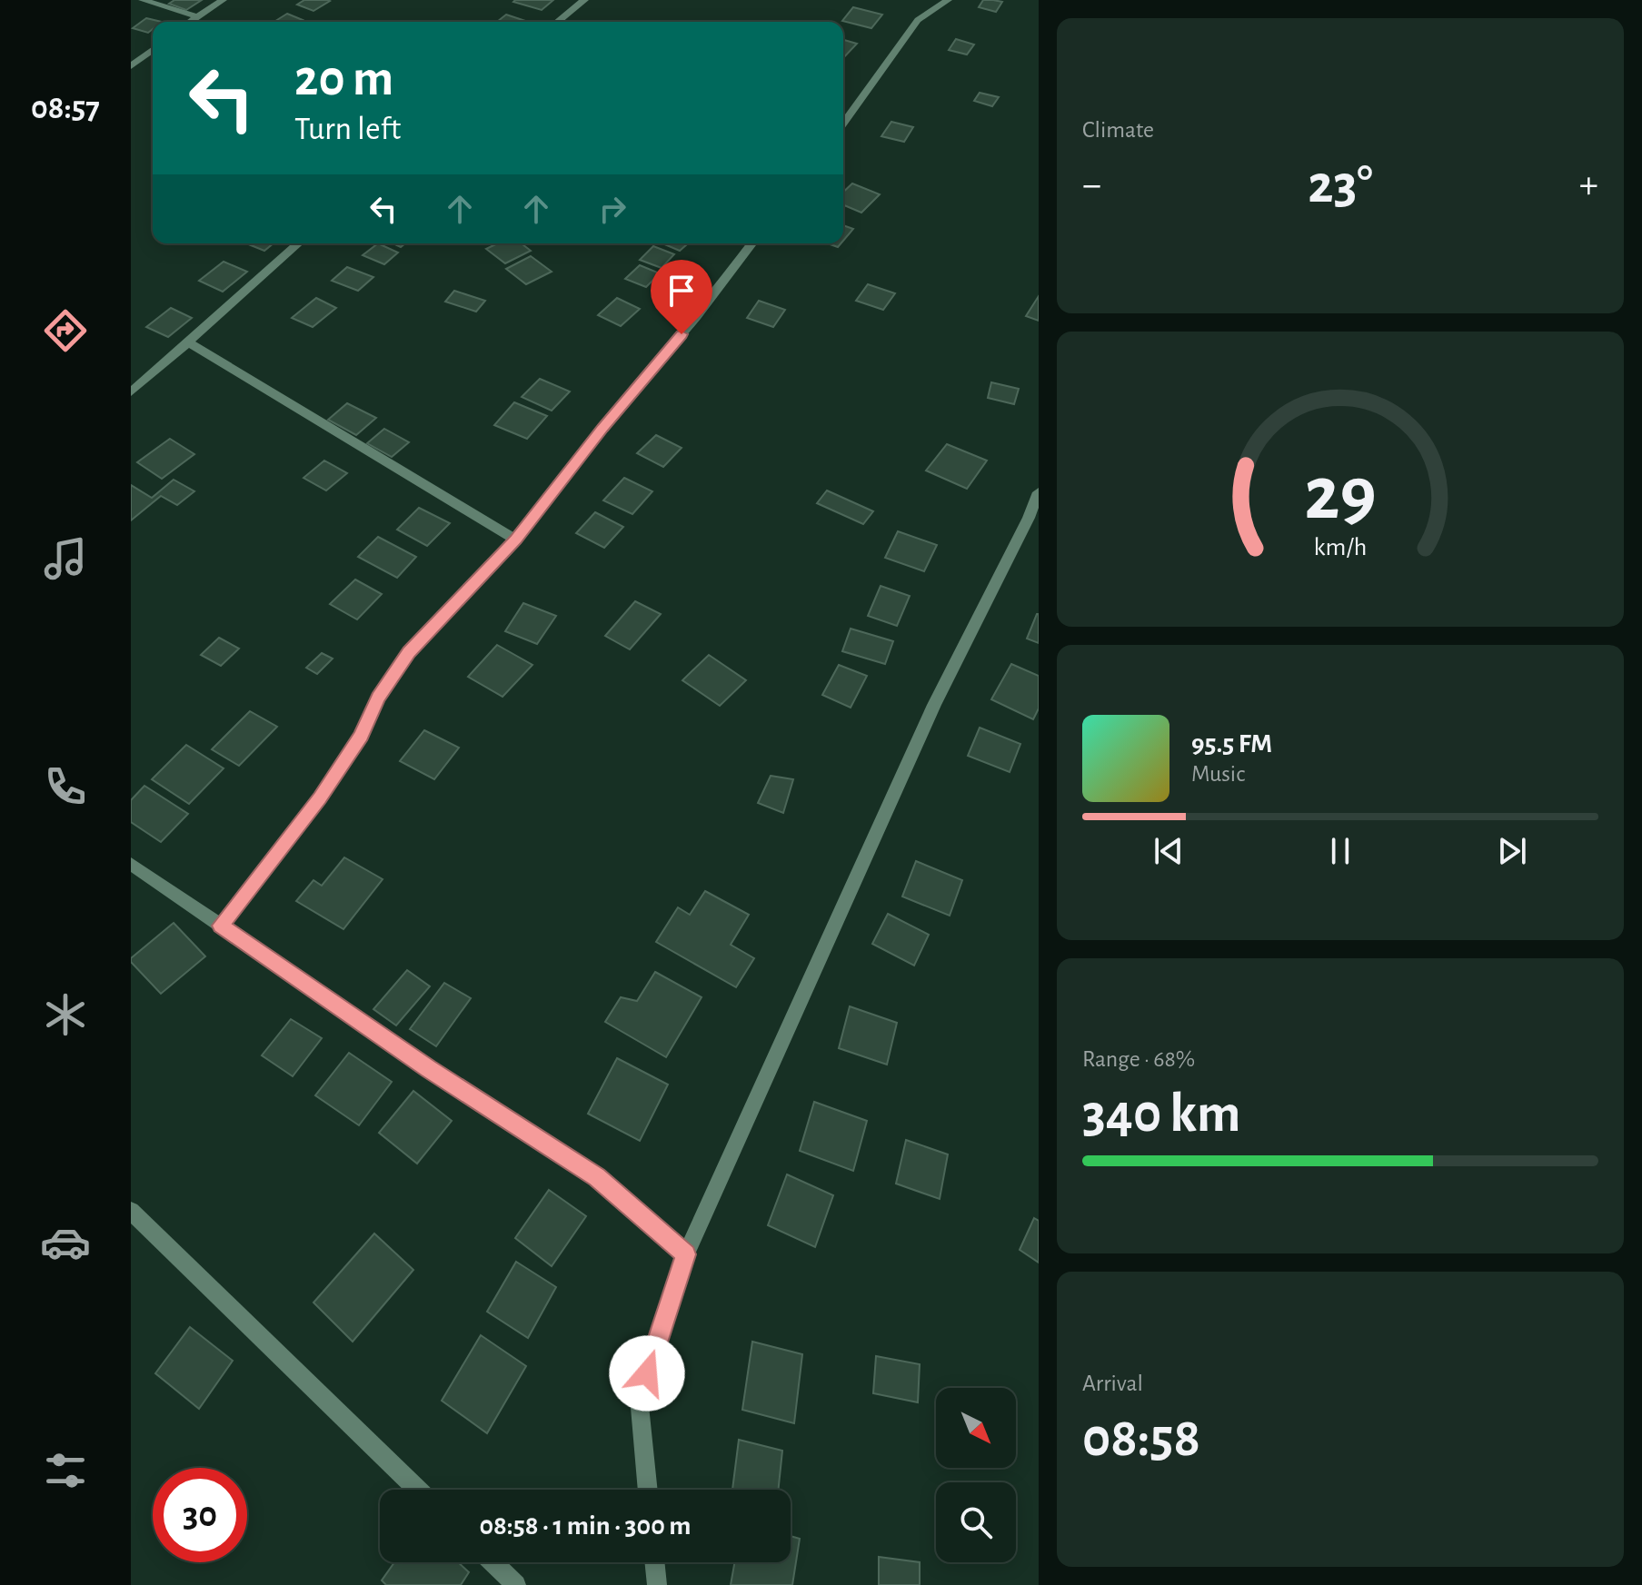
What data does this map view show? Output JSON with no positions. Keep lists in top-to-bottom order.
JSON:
{
  "north": "bottom right",
  "page": {
    "tabs": "08:57",
    "tile": [
      "Climate",
      ["Range · 68%", "340 km"],
      ["Arrival", "08:58"]
    ],
    "turn": ["20 m", "Turn left"],
    "heat": ["−", "23°", "+"],
    "song": ["95.5 FM", "Music"],
    "limit": "30",
    "trip": "08:58 · 1 min · 300 m",
    "gauge": ["29", "km/h"]
  }
}
